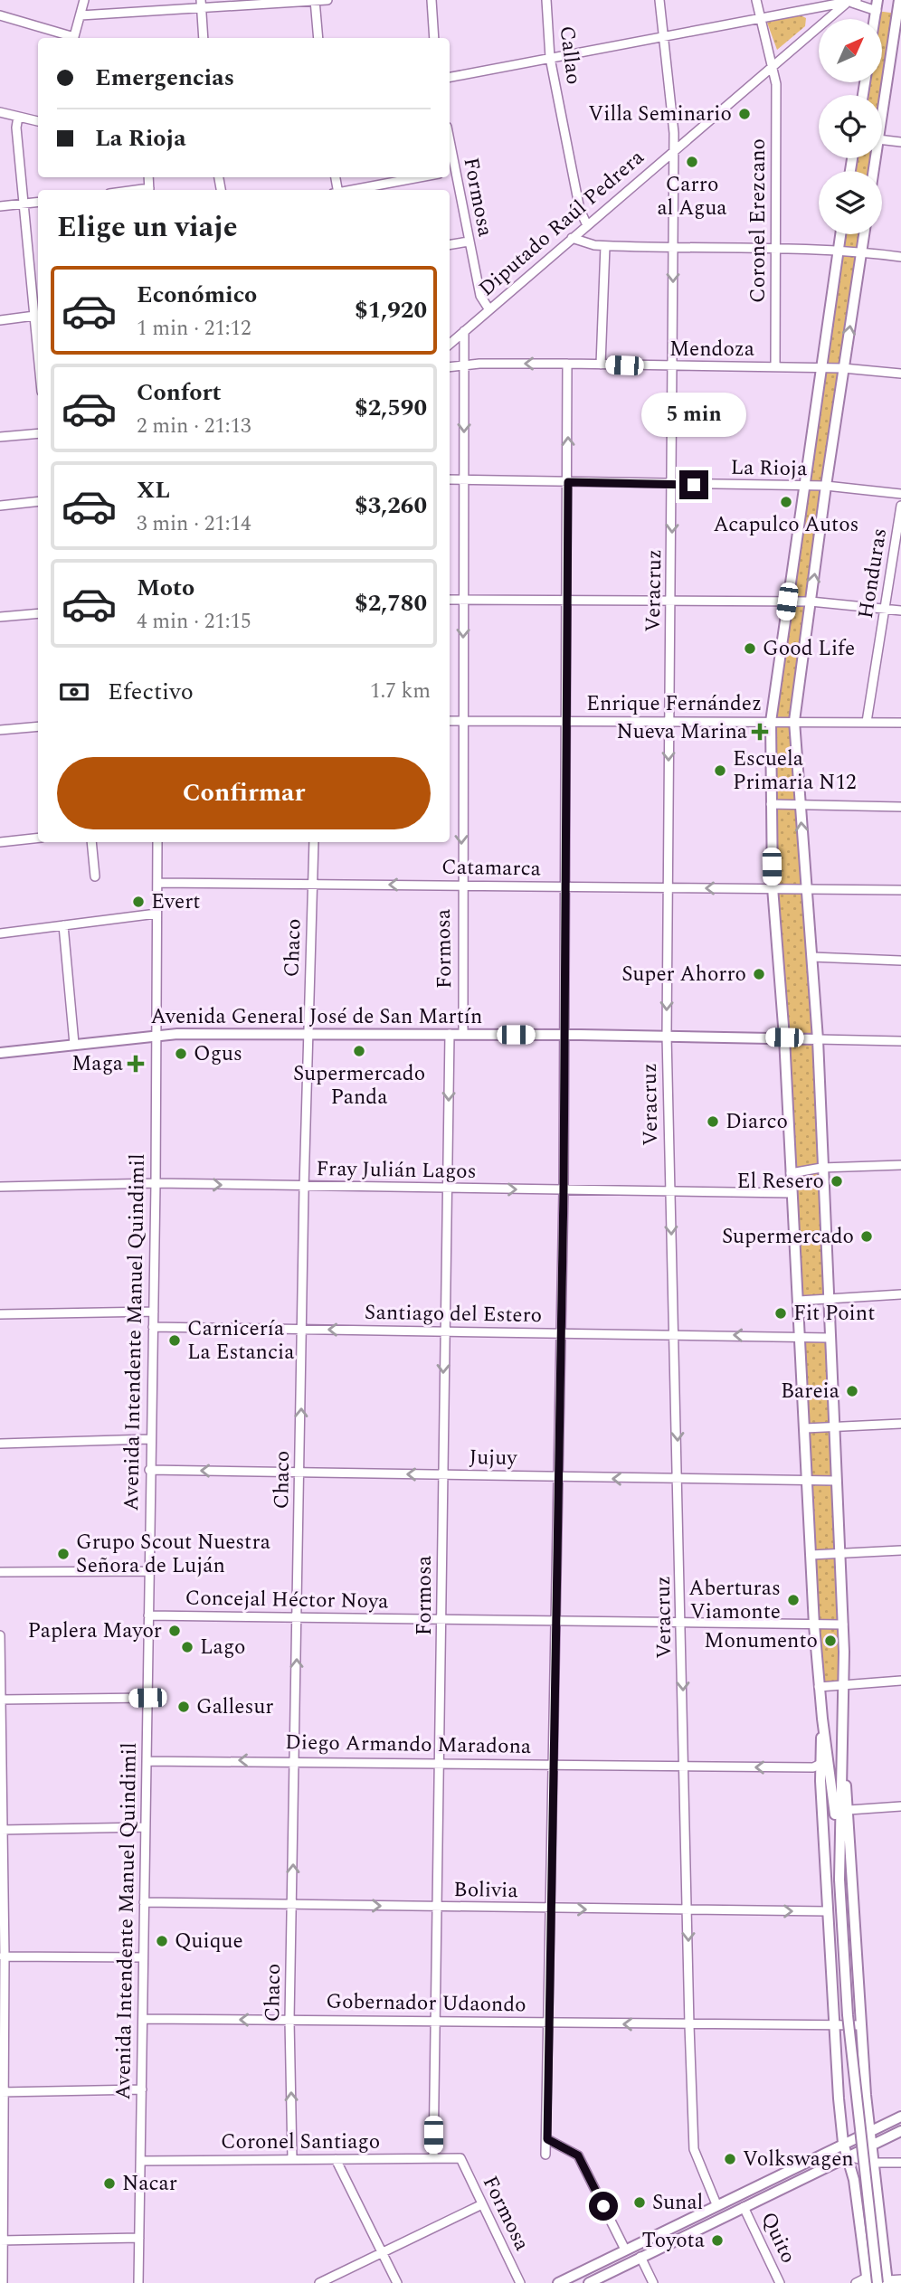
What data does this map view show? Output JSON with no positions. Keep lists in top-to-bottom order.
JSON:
{
  "streets": {
    "main road": ["Avenida General José de San Martín"],
    "street": [
      "Callao",
      "Formosa",
      "Coronel Erezcano",
      "Diputado Raúl Pedrera",
      "Mendoza",
      "La Rioja",
      "Honduras",
      "Veracruz",
      "Enrique Fernández",
      "Catamarca",
      "Chaco",
      "Fray Julián Lagos",
      "Santiago del Estero",
      "Avenida Intendente Manuel Quindimil",
      "Jujuy",
      "Concejal Héctor Noya",
      "Diego Armando Maradona",
      "Bolivia",
      "Gobernador Udaondo",
      "Coronel Santiago",
      "Quito"
    ]
  },
  "crossings": [
    ["Callao", "Diputado Raúl Pedrera"],
    ["Formosa", "Diputado Raúl Pedrera"],
    ["Formosa", "Mendoza"],
    ["Formosa", "La Rioja"],
    ["Formosa", "Enrique Fernández"],
    ["Formosa", "Catamarca"],
    ["Formosa", "Avenida General José de San Martín"],
    ["Formosa", "Fray Julián Lagos"],
    ["Formosa", "Santiago del Estero"],
    ["Formosa", "Jujuy"],
    ["Formosa", "Concejal Héctor Noya"],
    ["Formosa", "Diego Armando Maradona"],
    ["Formosa", "Bolivia"],
    ["Formosa", "Gobernador Udaondo"],
    ["Formosa", "Coronel Santiago"],
    ["Coronel Erezcano", "Diputado Raúl Pedrera"],
    ["Coronel Erezcano", "Mendoza"],
    ["Diputado Raúl Pedrera", "Veracruz"],
    ["Mendoza", "Veracruz"],
    ["La Rioja", "Veracruz"],
    ["Honduras", "Enrique Fernández"],
    ["Veracruz", "Enrique Fernández"],
    ["Veracruz", "Catamarca"],
    ["Veracruz", "Avenida General José de San Martín"],
    ["Veracruz", "Fray Julián Lagos"],
    ["Veracruz", "Santiago del Estero"],
    ["Veracruz", "Jujuy"],
    ["Veracruz", "Concejal Héctor Noya"],
    ["Veracruz", "Diego Armando Maradona"],
    ["Veracruz", "Bolivia"],
    ["Veracruz", "Gobernador Udaondo"],
    ["Catamarca", "Chaco"],
    ["Catamarca", "Avenida Intendente Manuel Quindimil"],
    ["Chaco", "Avenida General José de San Martín"],
    ["Chaco", "Fray Julián Lagos"],
    ["Chaco", "Santiago del Estero"],
    ["Chaco", "Jujuy"],
    ["Chaco", "Concejal Héctor Noya"],
    ["Chaco", "Diego Armando Maradona"],
    ["Chaco", "Bolivia"],
    ["Chaco", "Gobernador Udaondo"],
    ["Chaco", "Coronel Santiago"],
    ["Avenida General José de San Martín", "Avenida Intendente Manuel Quindimil"],
    ["Fray Julián Lagos", "Avenida Intendente Manuel Quindimil"],
    ["Santiago del Estero", "Avenida Intendente Manuel Quindimil"],
    ["Avenida Intendente Manuel Quindimil", "Jujuy"],
    ["Avenida Intendente Manuel Quindimil", "Concejal Héctor Noya"],
    ["Avenida Intendente Manuel Quindimil", "Diego Armando Maradona"],
    ["Avenida Intendente Manuel Quindimil", "Bolivia"],
    ["Avenida Intendente Manuel Quindimil", "Gobernador Udaondo"],
    ["Avenida Intendente Manuel Quindimil", "Coronel Santiago"]
  ],
  "one_way": [
    "Veracruz",
    "Chaco",
    "Santiago del Estero",
    "Jujuy",
    "Diego Armando Maradona",
    "Bolivia",
    "Gobernador Udaondo"
  ],
  "places": {
    "other": [
      "Villa Seminario",
      "Carro al Agua",
      "Acapulco Autos",
      "Good Life",
      "Escuela Primaria N12",
      "Evert",
      "Super Ahorro",
      "Supermercado Panda",
      "Ogus",
      "Diarco",
      "El Resero",
      "Supermercado",
      "Fit Point",
      "Carnicería La Estancia",
      "Bareia",
      "Grupo Scout Nuestra Señora de Luján",
      "Aberturas Viamonte",
      "Paplera Mayor",
      "Monumento",
      "Lago",
      "Gallesur",
      "Quique",
      "Volkswagen",
      "Nacar",
      "Sunal",
      "Toyota"
    ],
    "health": ["Nueva Marina", "Maga"]
  },
  "north": "top right",
  "page": {
    "banner": ["Emergencias", "La Rioja"],
    "heading": "Elige un viaje",
    "list": [
      {
        "name": "Económico",
        "note": "1 min · 21:12",
        "value": "$1,920"
      },
      {
        "name": "Confort",
        "note": "2 min · 21:13",
        "value": "$2,590"
      },
      {
        "name": "XL",
        "note": "3 min · 21:14",
        "value": "$3,260"
      },
      {
        "name": "Moto",
        "note": "4 min · 21:15",
        "value": "$2,780"
      }
    ],
    "bubble": "5 min",
    "pay": ["Efectivo", "1.7 km"],
    "buttons": "Confirmar"
  }
}
